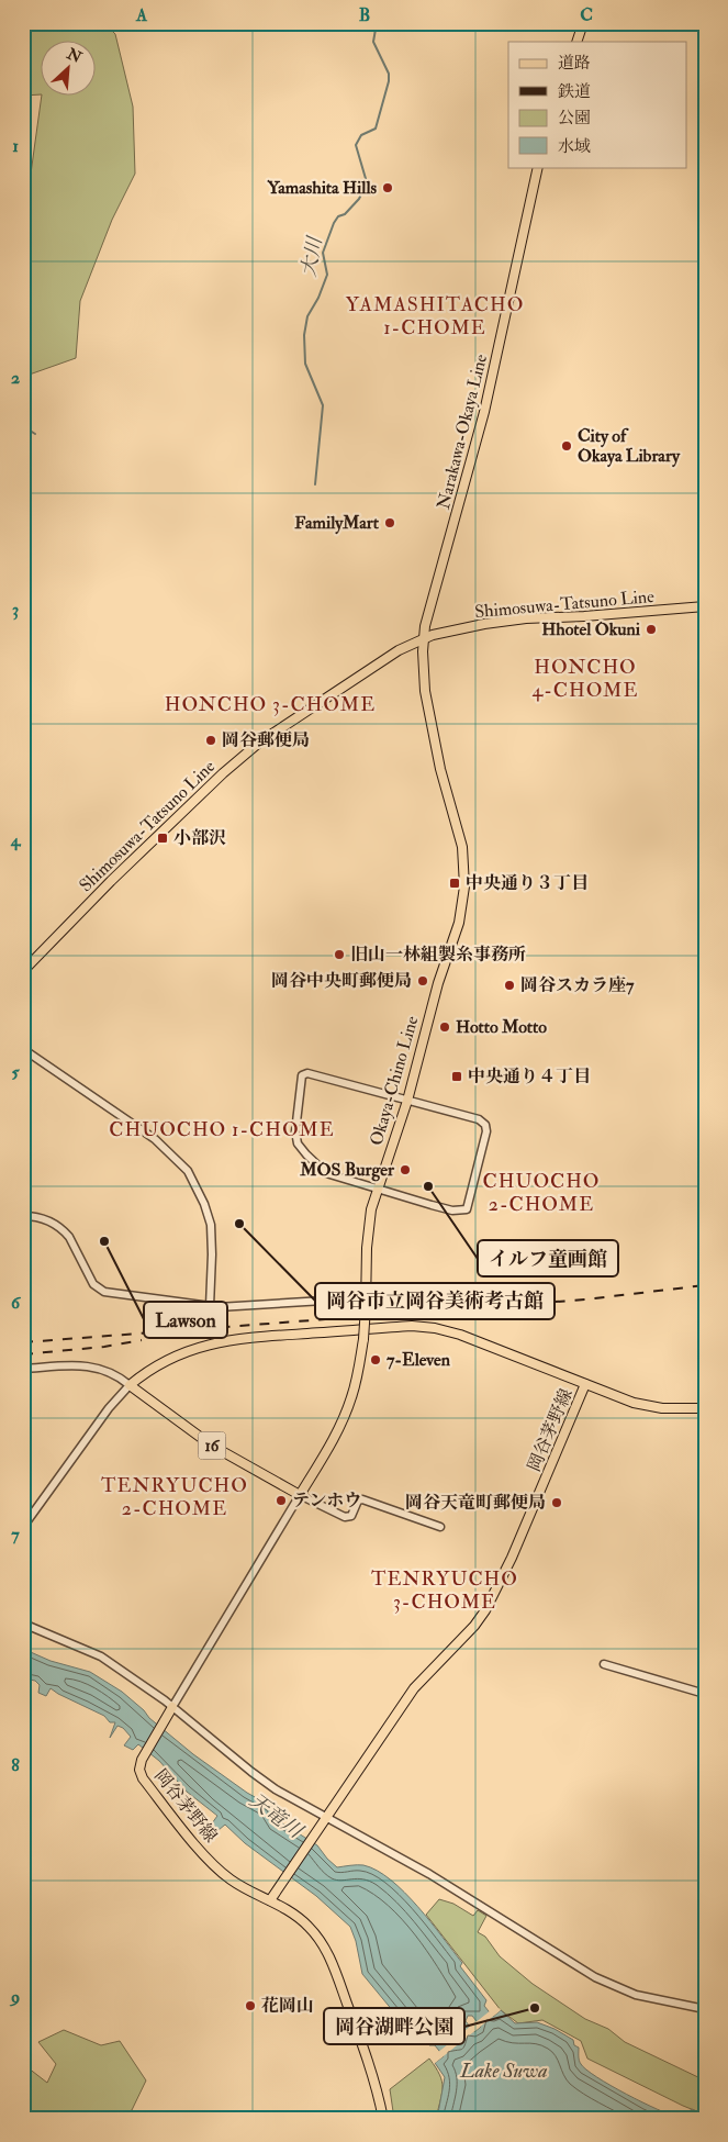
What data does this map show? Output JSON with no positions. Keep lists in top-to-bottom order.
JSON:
{
  "streets": {
    "main road": [
      "Narakawa-Okaya Line",
      "Shimosuwa-Tatsuno Line",
      "Okaya-Chino Line",
      "岡谷茅野線",
      "16"
    ]
  },
  "crossings": [
    ["Narakawa-Okaya Line", "Shimosuwa-Tatsuno Line"],
    ["Narakawa-Okaya Line", "Okaya-Chino Line"],
    ["Shimosuwa-Tatsuno Line", "Okaya-Chino Line"],
    ["岡谷茅野線", "16"]
  ],
  "districts": [
    "YAMASHITACHO 1-CHOME",
    "HONCHO 4-CHOME",
    "HONCHO 3-CHOME",
    "CHUOCHO 1-CHOME",
    "CHUOCHO 2-CHOME",
    "TENRYUCHO 2-CHOME",
    "TENRYUCHO 3-CHOME"
  ],
  "water": ["大川", "天竜川", "Lake Suwa"],
  "places": {
    "other": [
      "Yamashita Hills",
      "City of Okaya Library",
      "FamilyMart",
      "Hhotel Okuni",
      "岡谷郵便局",
      "旧山一林組製糸事務所",
      "岡谷中央町郵便局",
      "岡谷スカラ座7",
      "Hotto Motto",
      "MOS Burger",
      "イルフ童画館",
      "岡谷市立岡谷美術考古館",
      "Lawson",
      "7-Eleven",
      "テンホウ",
      "岡谷天竜町郵便局",
      "花岡山",
      "岡谷湖畔公園"
    ],
    "transit": ["小部沢", "中央通り３丁目", "中央通り４丁目"]
  },
  "legend": [
    "道路",
    "鉄道",
    "公園",
    "水域"
  ],
  "north": "top right",
  "grid": {
    "columns": ["A", "B", "C"],
    "rows": [
      "1",
      "2",
      "3",
      "4",
      "5",
      "6",
      "7",
      "8",
      "9"
    ]
  }
}
